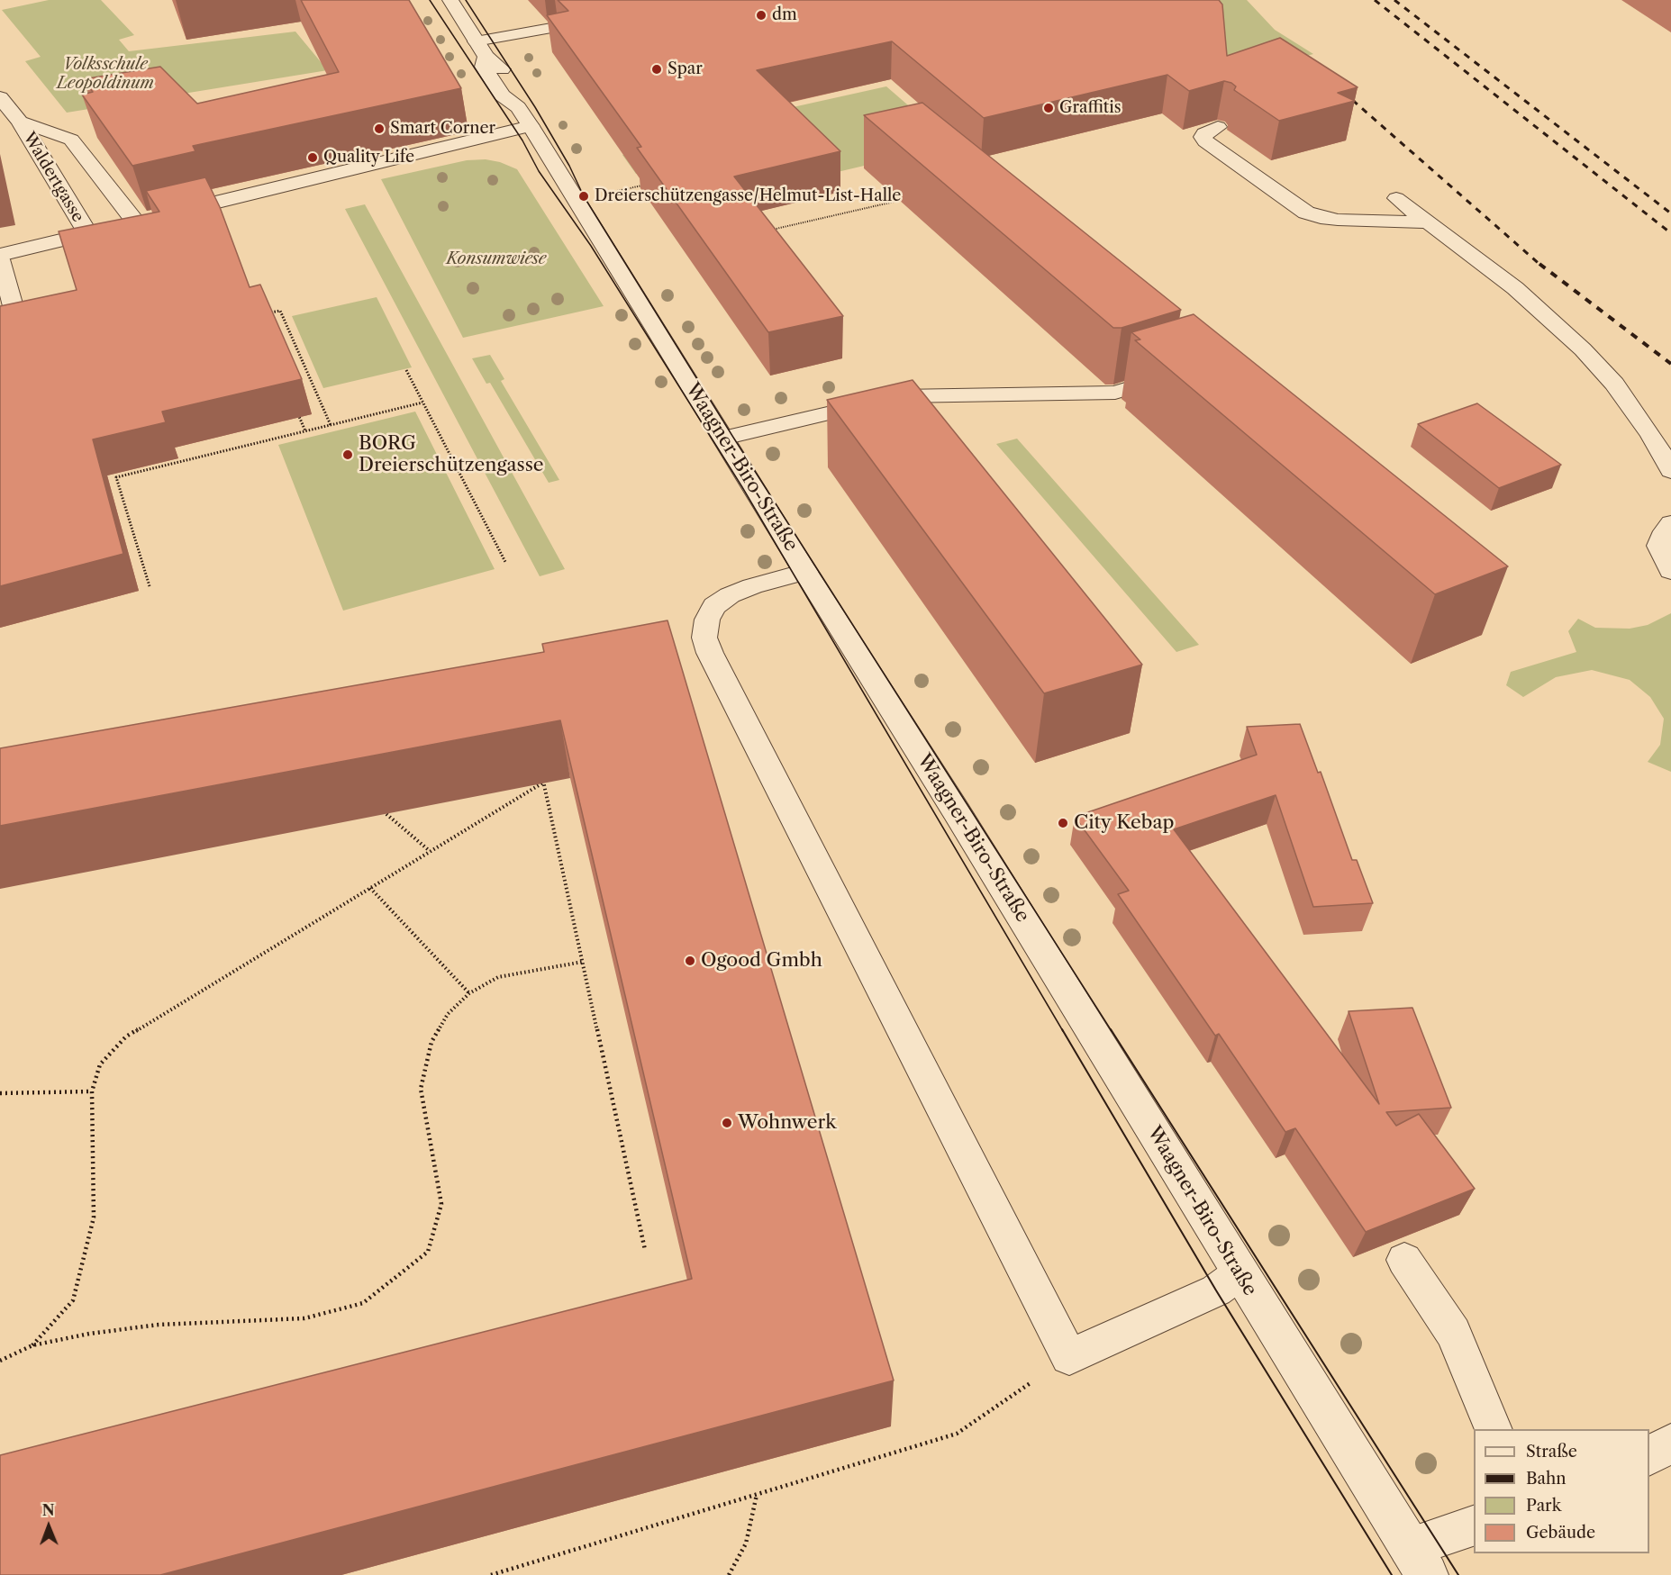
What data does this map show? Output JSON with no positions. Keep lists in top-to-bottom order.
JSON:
{
  "streets": {
    "street": ["Waldertgasse", "Waagner-Biro-Straße"]
  },
  "parks": ["Volksschule Leopoldinum", "Konsumwiese"],
  "places": [
    "dm",
    "Spar",
    "Graffitis",
    "Smart Corner",
    "Quality Life",
    "Dreierschützengasse/Helmut-List-Halle",
    "BORG Dreierschützengasse",
    "City Kebap",
    "Ogood Gmbh",
    "Wohnwerk"
  ],
  "legend": [
    "Straße",
    "Bahn",
    "Park",
    "Gebäude"
  ],
  "north": "top"
}
